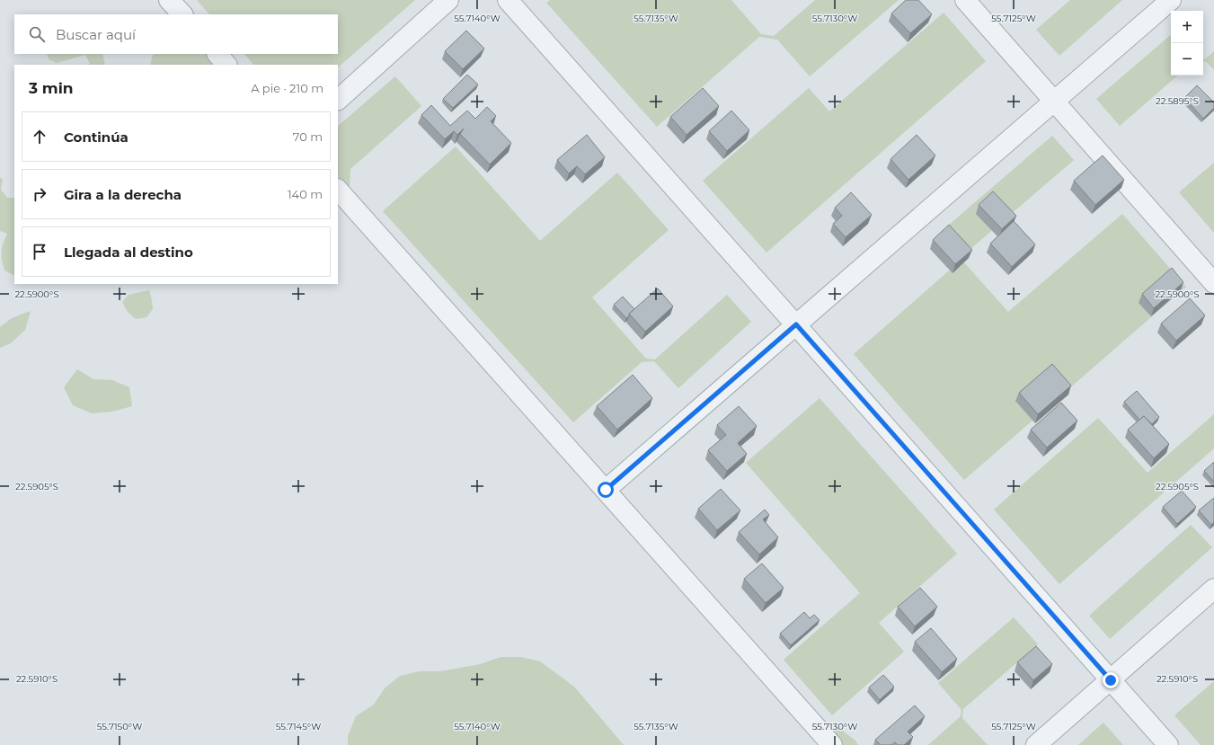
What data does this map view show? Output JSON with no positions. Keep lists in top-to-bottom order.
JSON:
{
  "page": {
    "map_buttons": ["+", "−"],
    "search": "Buscar aquí",
    "heading": ["3 min", "A pie · 210 m"],
    "list": [
      ["Continúa", "70 m"],
      ["Gira a la derecha", "140 m"],
      "Llegada al destino"
    ]
  },
  "coordinates": [
    "55.7140°W",
    "55.7135°W",
    "55.7130°W",
    "55.7125°W",
    "22.5895°S",
    "22.5900°S",
    "22.5905°S",
    "22.5910°S",
    "55.7150°W",
    "55.7145°W"
  ]
}
